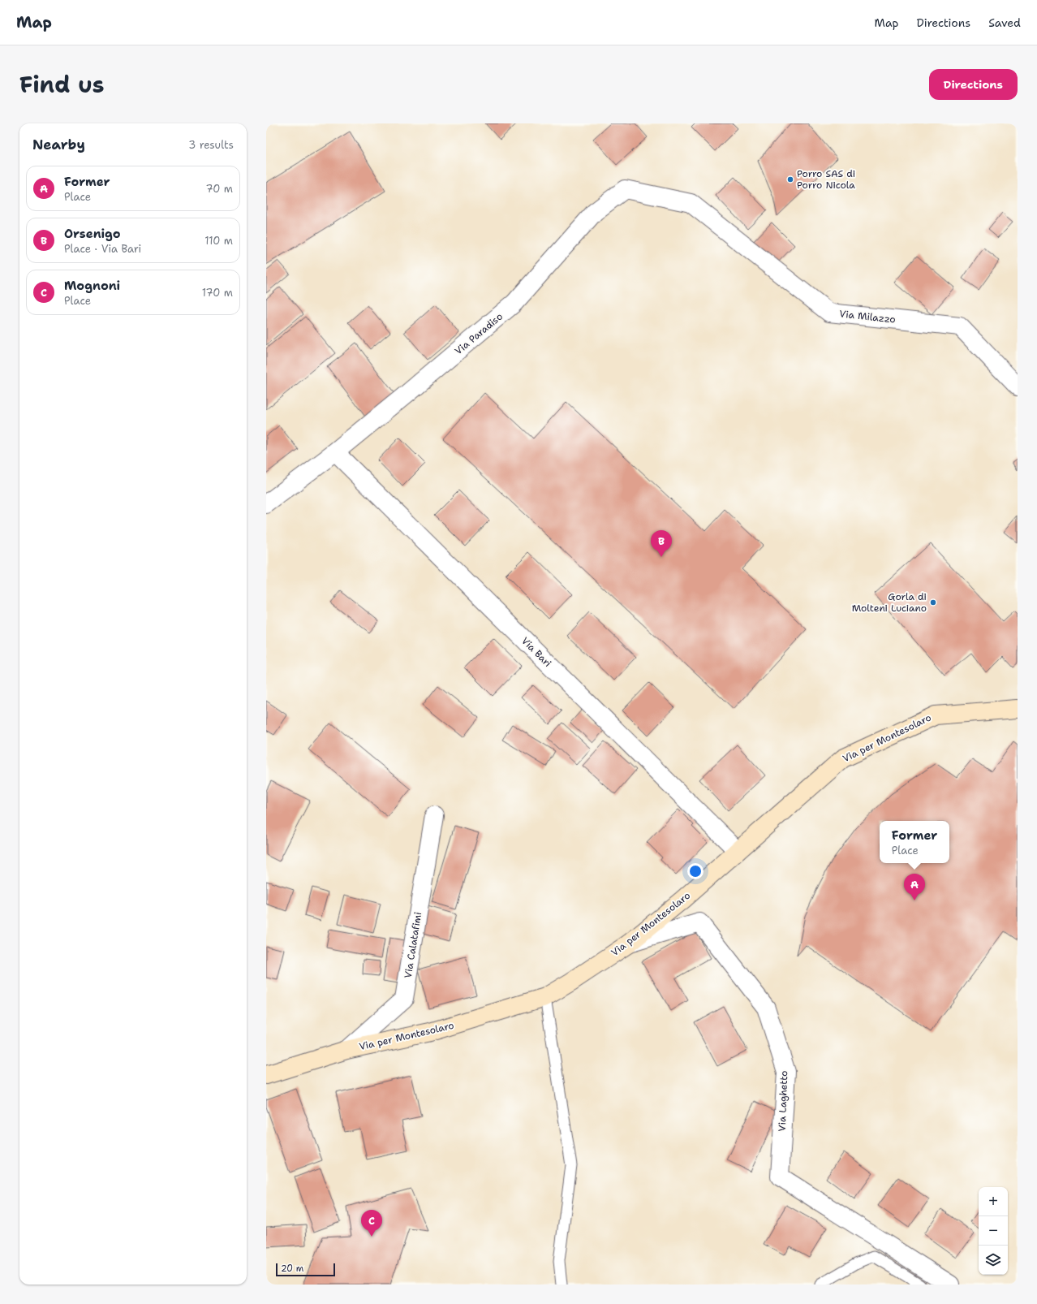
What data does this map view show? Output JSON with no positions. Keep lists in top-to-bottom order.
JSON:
{
  "streets": {
    "main road": ["Via per Montesolaro"],
    "street": [
      "Via Milazzo",
      "Via Paradiso",
      "Via Bari",
      "Via Calatafimi",
      "Via Laghetto"
    ]
  },
  "crossings": [
    ["Via Milazzo", "Via Paradiso"],
    ["Via Paradiso", "Via Bari"],
    ["Via Bari", "Via per Montesolaro"],
    ["Via per Montesolaro", "Via Calatafimi"],
    ["Via per Montesolaro", "Via Laghetto"]
  ],
  "places": ["Porro SAS di Porro Nicola", "Gorla di Molteni Luciano"],
  "scale_bar": "20 m",
  "page": {
    "header": "Map",
    "nav": ["Map", "Directions", "Saved"],
    "title": "Find us",
    "buttons": "Directions",
    "heading": ["Nearby", "3 results"],
    "list": [
      {
        "mark": "A",
        "name": "Former",
        "note": "Place",
        "value": "70 m"
      },
      {
        "mark": "B",
        "name": "Orsenigo",
        "note": "Place · Via Bari",
        "value": "110 m"
      },
      {
        "mark": "C",
        "name": "Mognoni",
        "note": "Place",
        "value": "170 m"
      }
    ],
    "pins": ["B", "A", "C"],
    "popup": ["Former", "Place"],
    "map_buttons": ["+", "−"],
    "scale": "20 m"
  }
}
